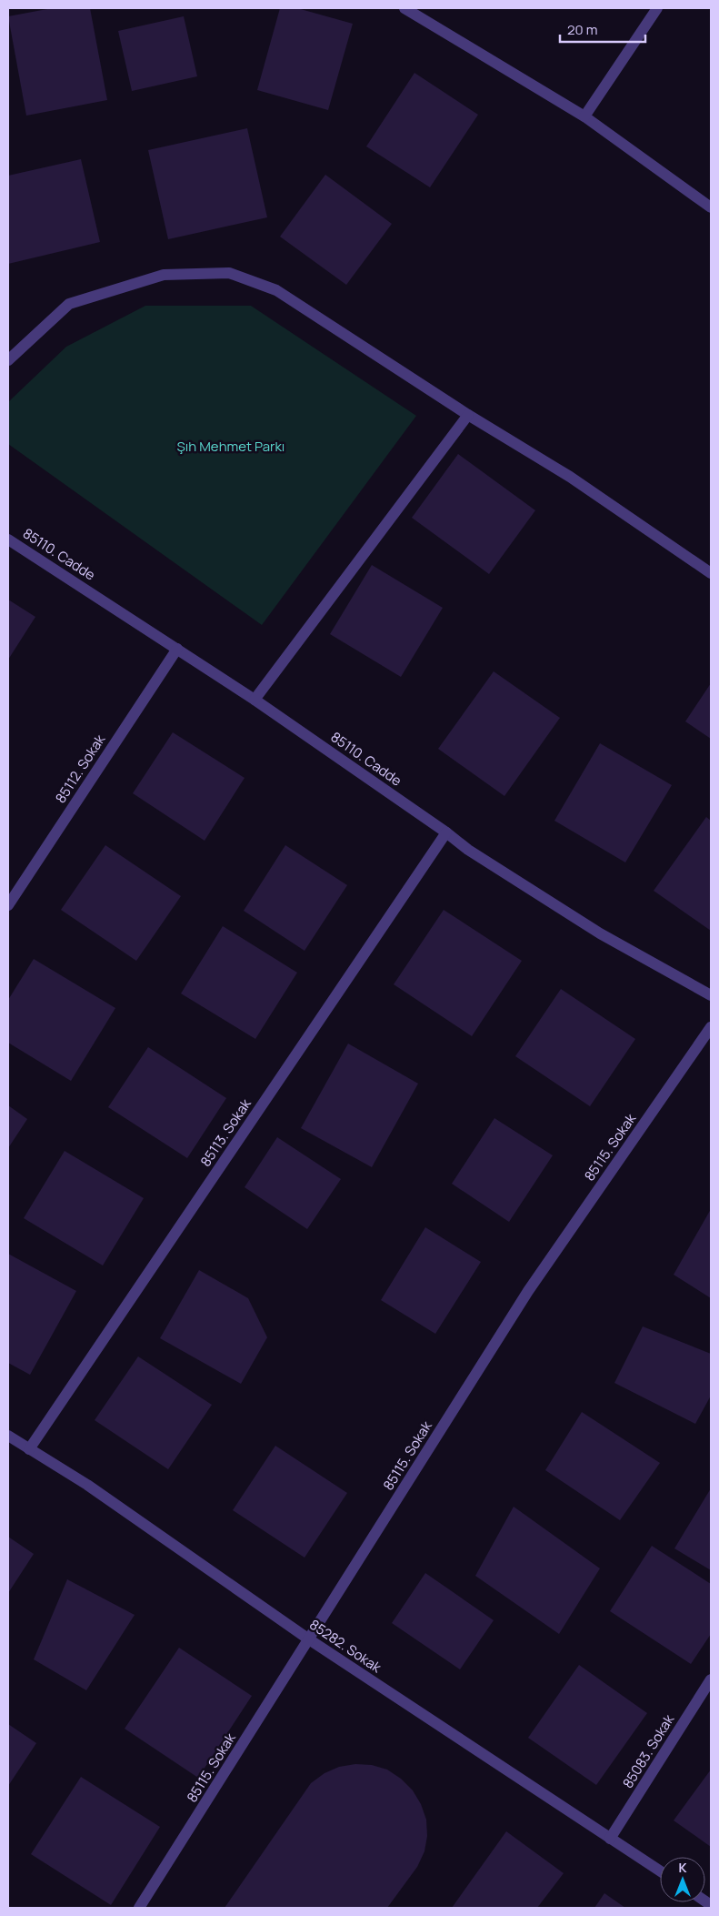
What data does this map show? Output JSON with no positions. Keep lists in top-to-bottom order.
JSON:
{
  "streets": {
    "street": [
      "85110. Cadde",
      "85112. Sokak",
      "85113. Sokak",
      "85115. Sokak",
      "85282. Sokak",
      "85083. Sokak"
    ]
  },
  "crossings": [
    ["85110. Cadde", "85112. Sokak"],
    ["85110. Cadde", "85113. Sokak"],
    ["85113. Sokak", "85282. Sokak"],
    ["85115. Sokak", "85282. Sokak"],
    ["85282. Sokak", "85083. Sokak"]
  ],
  "parks": ["Şıh Mehmet Parkı"],
  "scale_bar": "20 m",
  "north": "top"
}
